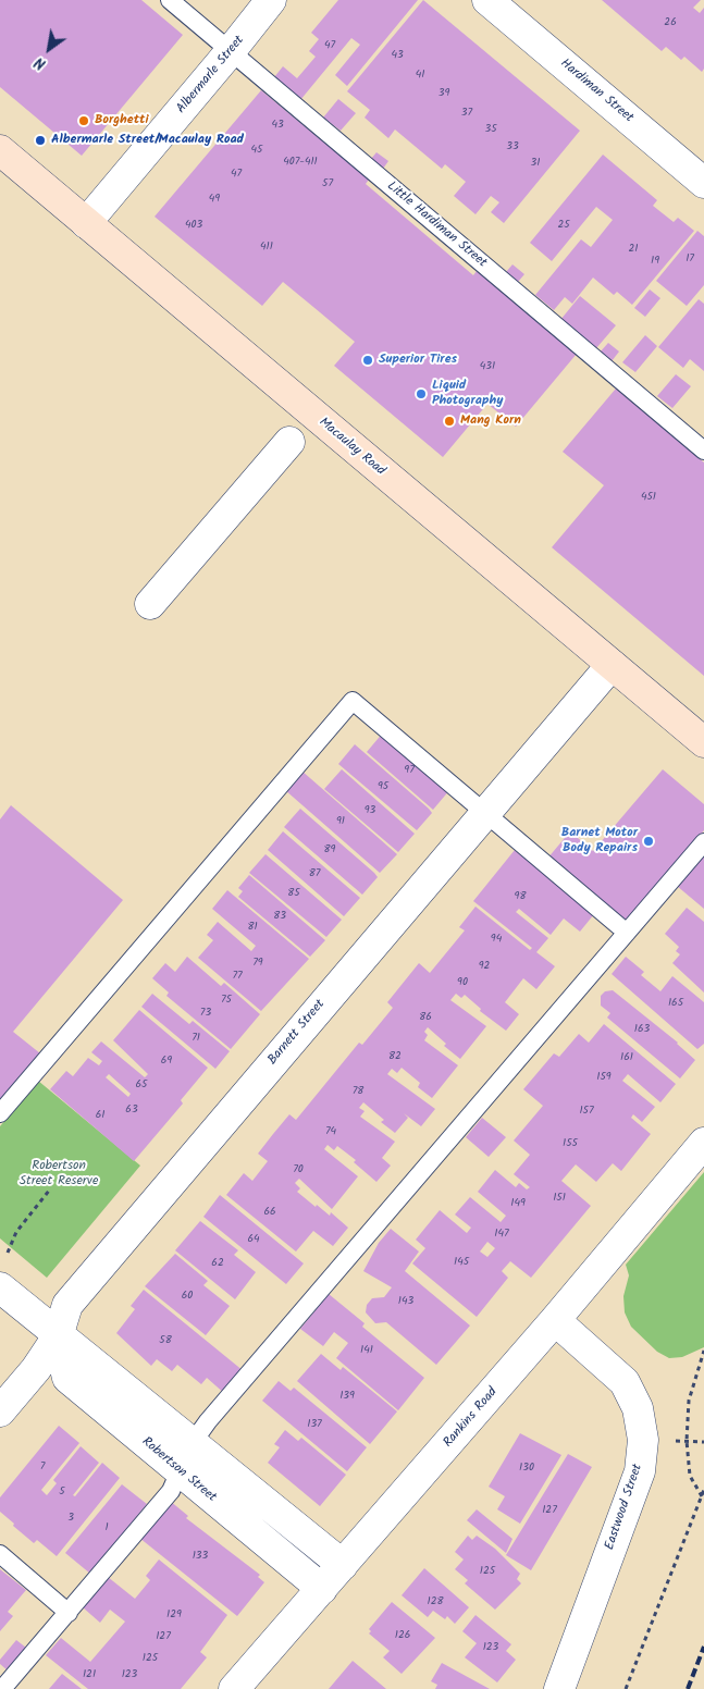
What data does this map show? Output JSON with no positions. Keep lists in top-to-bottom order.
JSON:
{
  "streets": {
    "street": [
      "Albermarle Street",
      "Hardiman Street",
      "Macaulay Road",
      "Barnett Street",
      "Rankins Road",
      "Robertson Street",
      "Eastwood Street"
    ],
    "lane": ["Little Hardiman Street"]
  },
  "crossings": [
    ["Albermarle Street", "Little Hardiman Street"],
    ["Albermarle Street", "Macaulay Road"],
    ["Macaulay Road", "Barnett Street"],
    ["Barnett Street", "Robertson Street"],
    ["Rankins Road", "Robertson Street"],
    ["Rankins Road", "Eastwood Street"]
  ],
  "parks": ["Robertson Street Reserve"],
  "places": [
    "Borghetti",
    "Albermarle Street/Macaulay Road",
    "Superior Tires",
    "Liquid Photography",
    "Mang Korn",
    "Barnet Motor Body Repairs"
  ],
  "house_numbers": [
    "26",
    "47",
    "43",
    "41",
    "39",
    "37",
    "43",
    "35",
    "33",
    "45",
    "407-411",
    "31",
    "47",
    "57",
    "49",
    "403",
    "25",
    "411",
    "21",
    "17",
    "19",
    "431",
    "451",
    "97",
    "95",
    "93",
    "91",
    "89",
    "87",
    "85",
    "98",
    "83",
    "81",
    "94",
    "79",
    "92",
    "77",
    "90",
    "75",
    "165",
    "73",
    "86",
    "163",
    "71",
    "82",
    "161",
    "69",
    "159",
    "65",
    "78",
    "63",
    "157",
    "61",
    "74",
    "155",
    "70",
    "151",
    "149",
    "66",
    "147",
    "64",
    "145",
    "62",
    "60",
    "143",
    "58",
    "141",
    "139",
    "137",
    "7",
    "130",
    "5",
    "127",
    "3",
    "1",
    "133",
    "125",
    "128",
    "129",
    "126",
    "127",
    "123",
    "125",
    "121",
    "123"
  ],
  "north": "bottom left"
}
